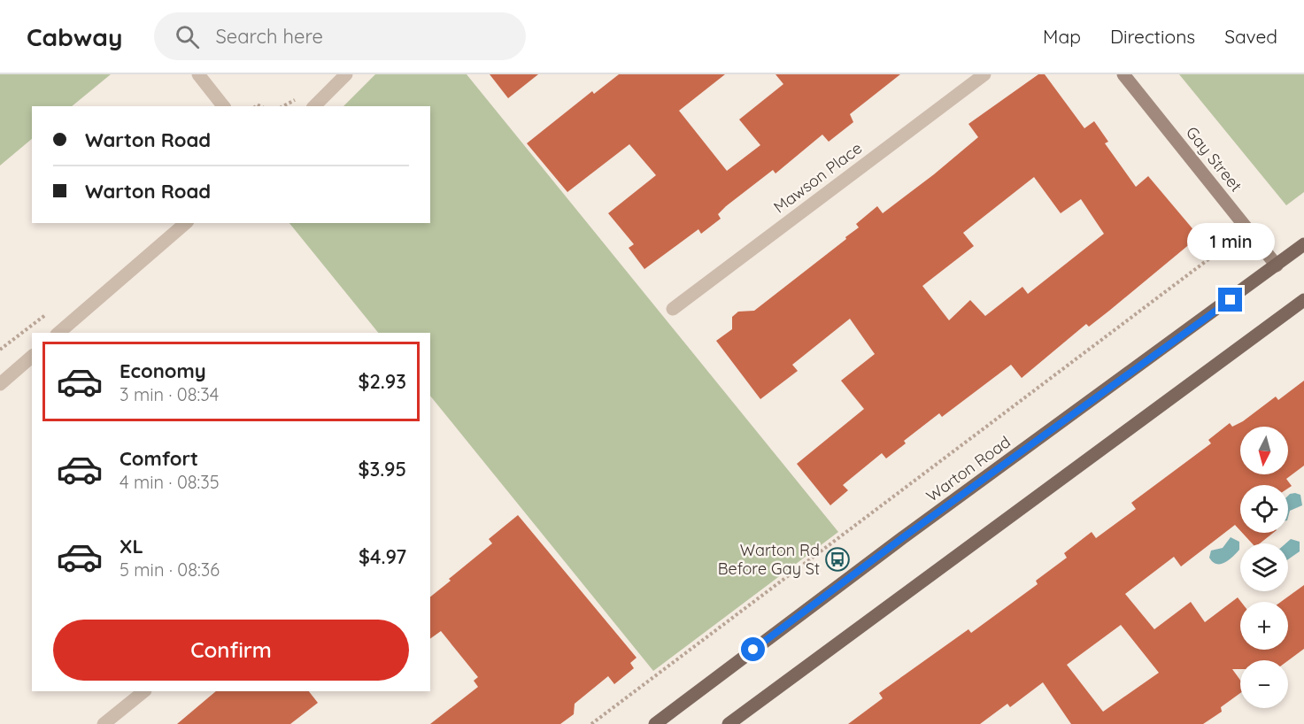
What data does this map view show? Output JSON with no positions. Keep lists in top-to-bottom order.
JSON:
{
  "streets": {
    "main road": ["Warton Road"],
    "street": ["Gay Street", "Mawson Place"]
  },
  "crossings": [
    ["Gay Street", "Warton Road"]
  ],
  "places": {
    "bus stop": ["Warton Rd Before Gay St"]
  },
  "north": "bottom",
  "page": {
    "header": "Cabway",
    "search": "Search here",
    "nav": ["Map", "Directions", "Saved"],
    "banner": ["Warton Road", "Warton Road"],
    "bubble": "1 min",
    "list": [
      {
        "name": "Economy",
        "note": "3 min · 08:34",
        "value": "$2.93"
      },
      {
        "name": "Comfort",
        "note": "4 min · 08:35",
        "value": "$3.95"
      },
      {
        "name": "XL",
        "note": "5 min · 08:36",
        "value": "$4.97"
      }
    ],
    "map_buttons": ["+", "−"],
    "buttons": "Confirm"
  }
}
